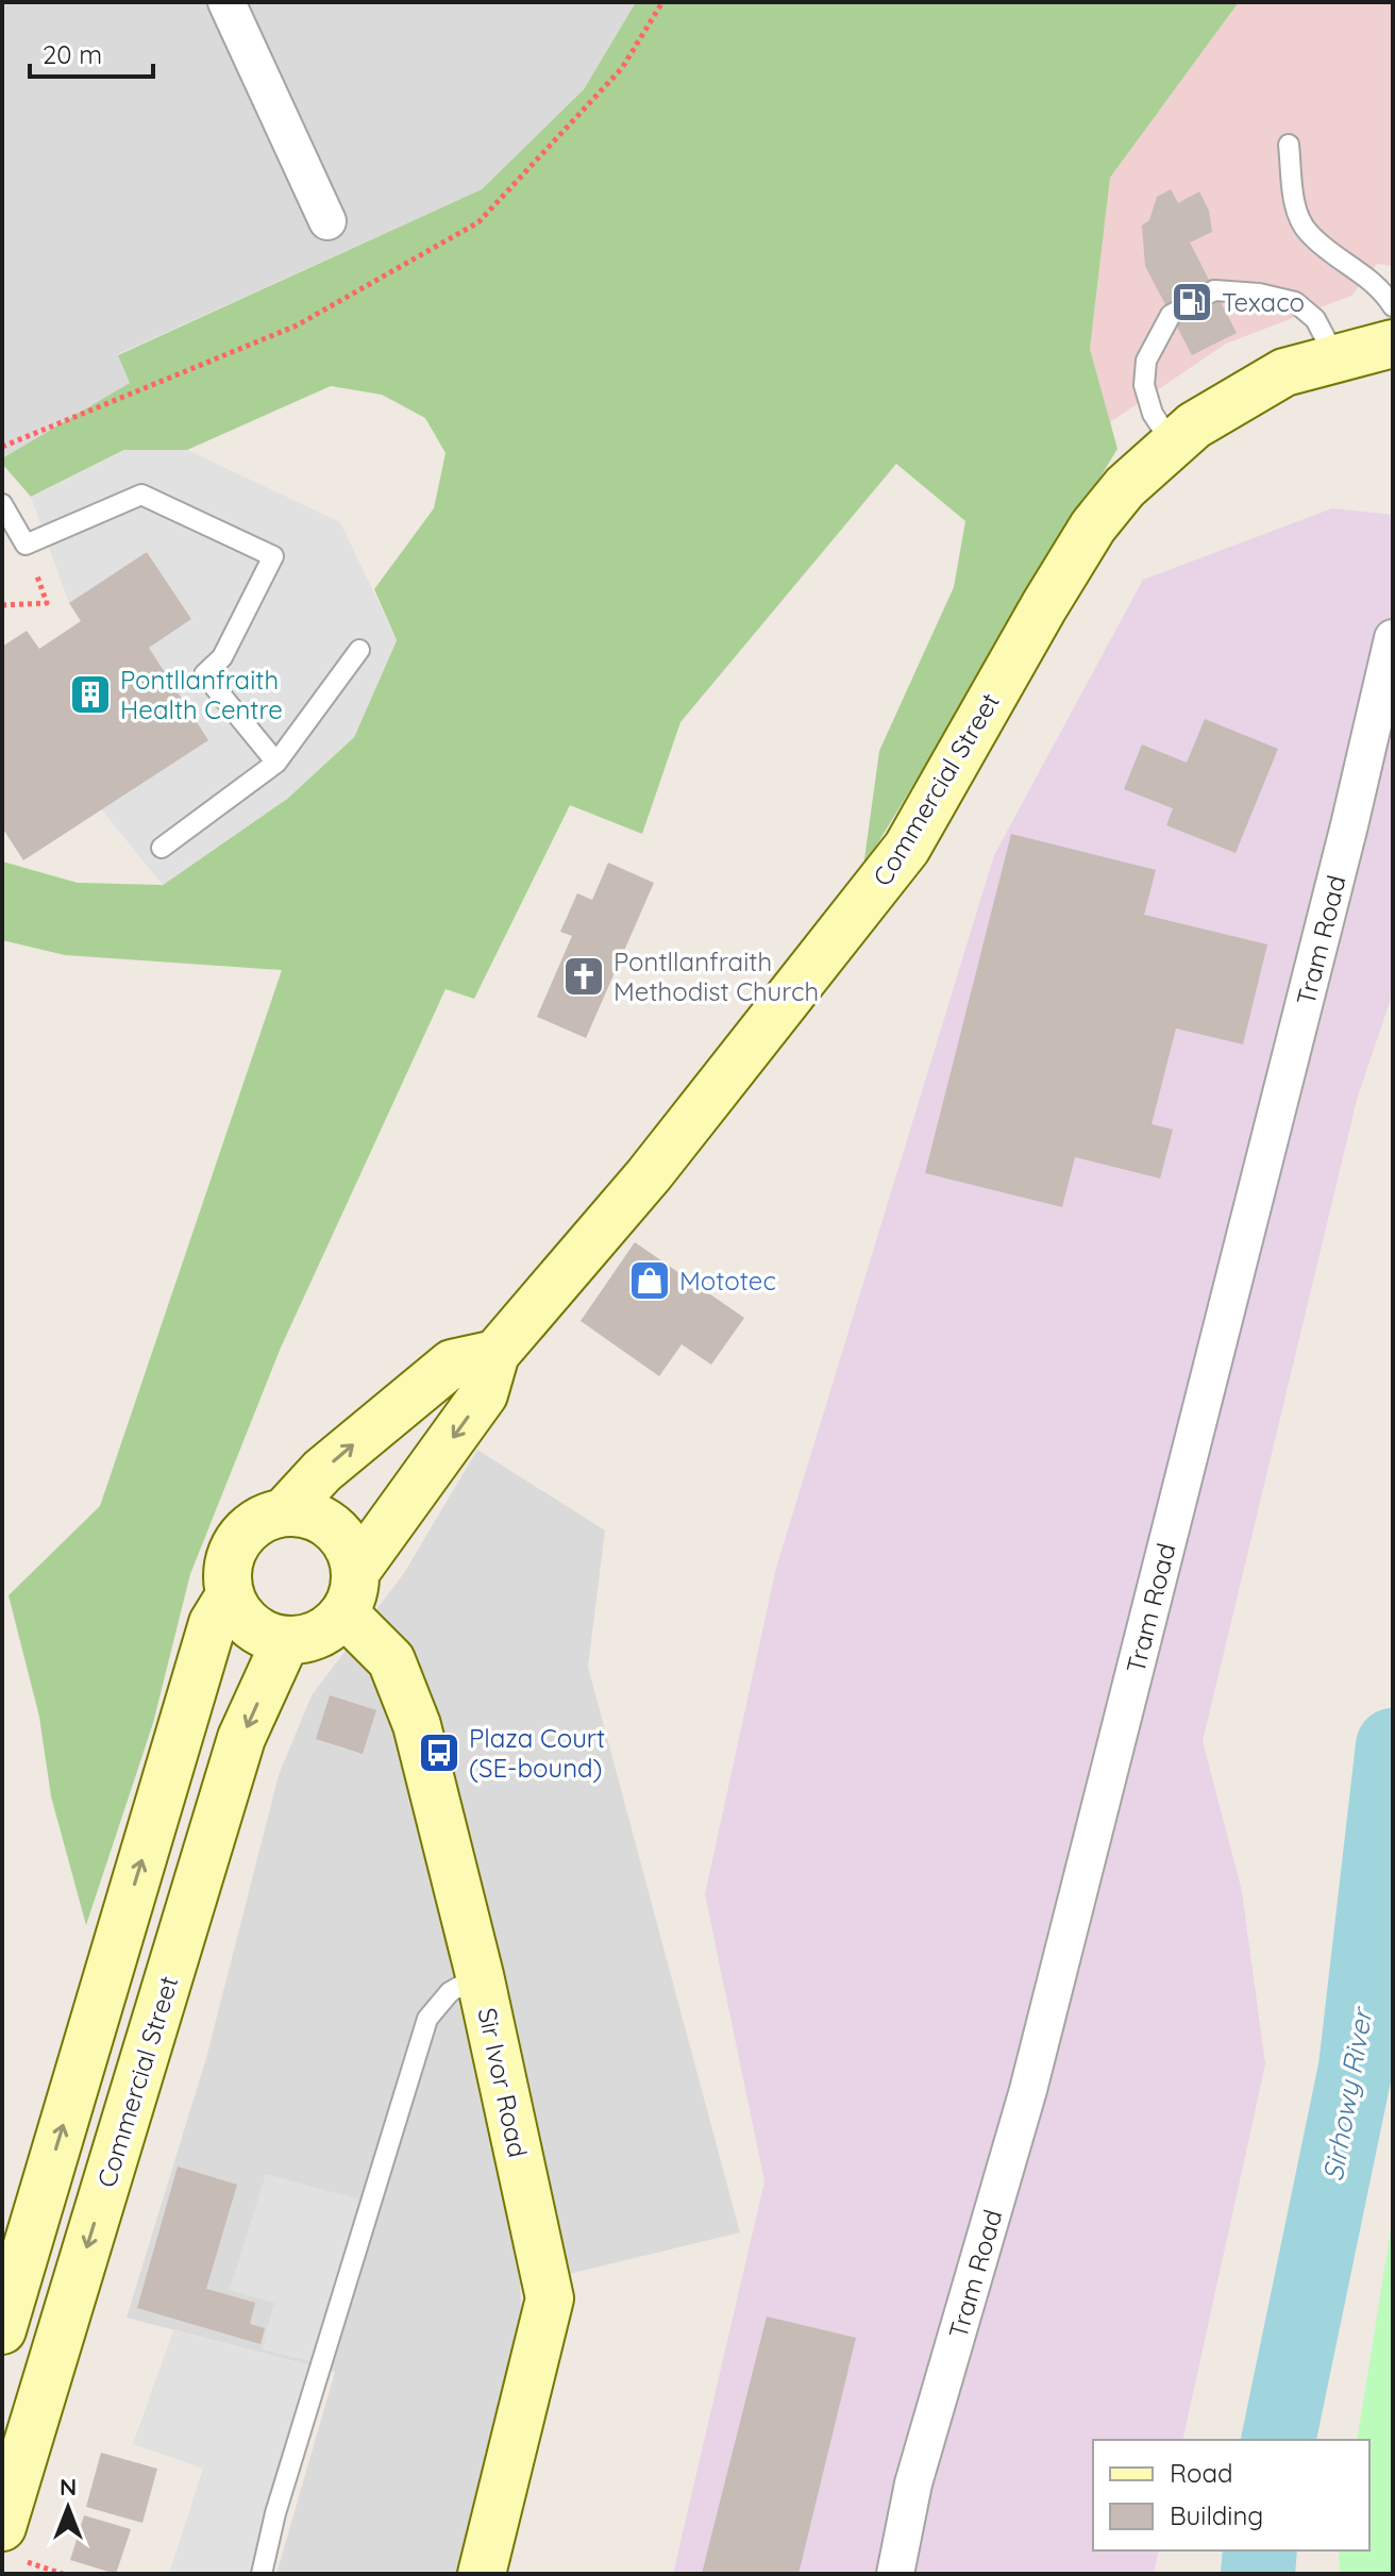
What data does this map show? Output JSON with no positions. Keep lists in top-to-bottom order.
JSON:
{
  "streets": {
    "main road": ["Commercial Street", "Sir Ivor Road"],
    "street": ["Tram Road"]
  },
  "crossings": [
    ["Commercial Street", "Sir Ivor Road"]
  ],
  "water": ["Sirhowy River"],
  "places": {
    "fuel station": ["Texaco"],
    "building": ["Pontllanfraith Health Centre"],
    "church": ["Pontllanfraith Methodist Church"],
    "shop": ["Mototec"],
    "bus stop": ["Plaza Court (SE-bound)"]
  },
  "legend": ["Road", "Building"],
  "scale_bar": "20 m",
  "north": "top"
}
